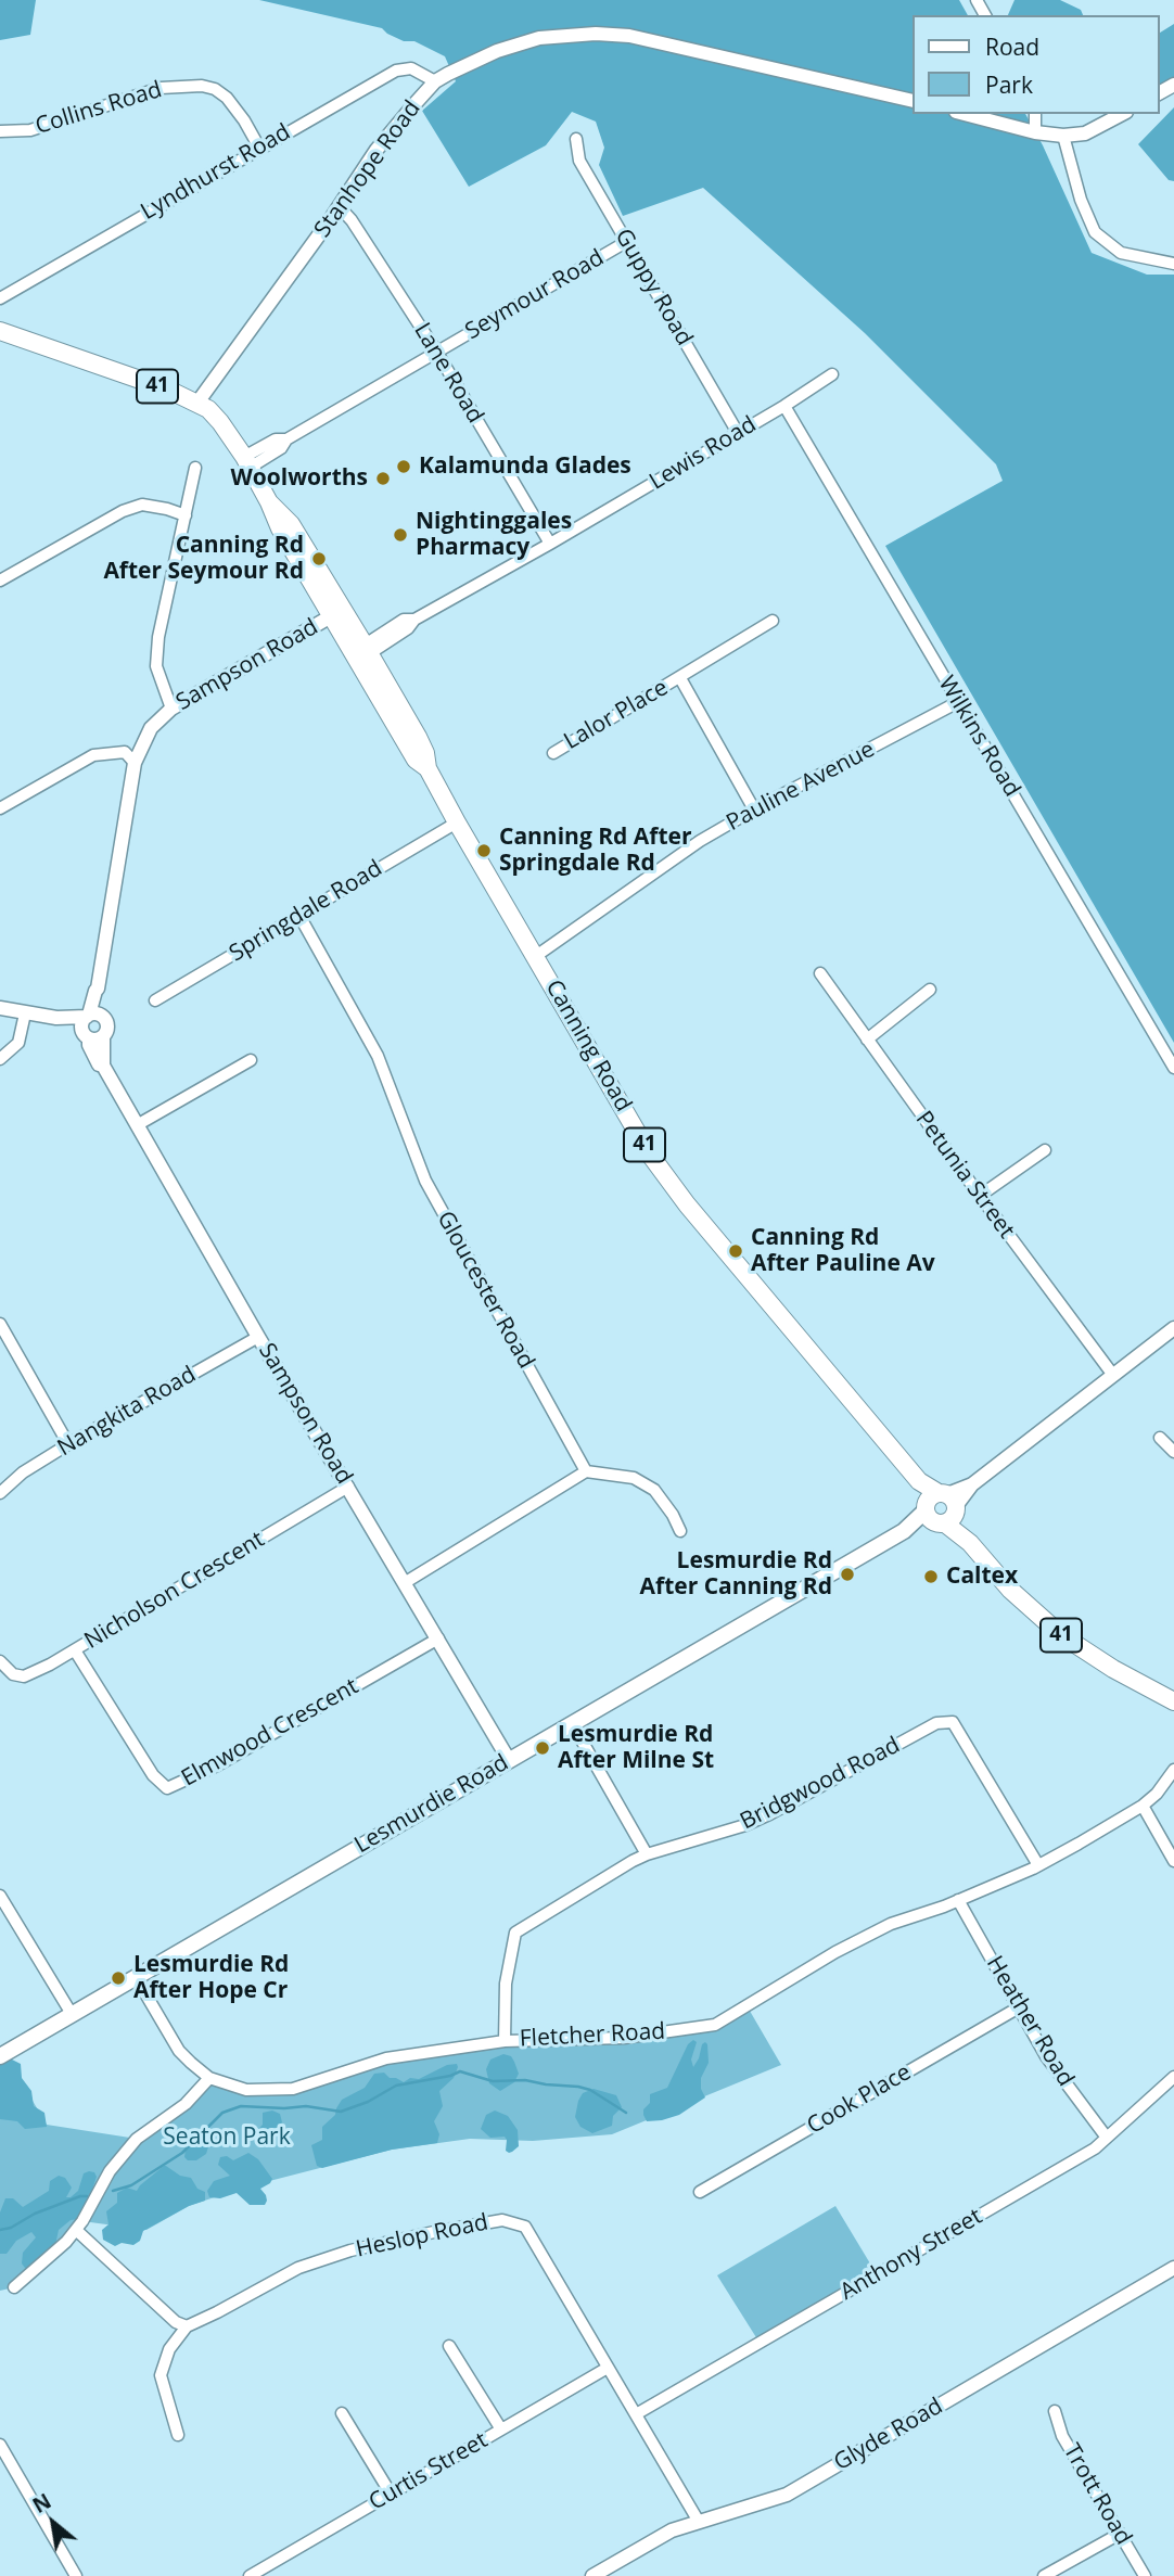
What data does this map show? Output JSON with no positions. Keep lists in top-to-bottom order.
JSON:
{
  "streets": {
    "main road": ["41", "Canning Road", "Lesmurdie Road"],
    "street": [
      "Collins Road",
      "Stanhope Road",
      "Lyndhurst Road",
      "Guppy Road",
      "Seymour Road",
      "Lane Road",
      "Lewis Road",
      "Sampson Road",
      "Lalor Place",
      "Wilkins Road",
      "Pauline Avenue",
      "Springdale Road",
      "Petunia Street",
      "Gloucester Road",
      "Nangkita Road",
      "Nicholson Crescent",
      "Elmwood Crescent",
      "Bridgwood Road",
      "Heather Road",
      "Fletcher Road",
      "Cook Place",
      "Heslop Road",
      "Anthony Street",
      "Glyde Road",
      "Curtis Street",
      "Trott Road"
    ]
  },
  "crossings": [
    ["Collins Road", "Lyndhurst Road"],
    ["Stanhope Road", "Lyndhurst Road"],
    ["Stanhope Road", "Lane Road"],
    ["Stanhope Road", "Canning Road"],
    ["Guppy Road", "Seymour Road"],
    ["Guppy Road", "Lewis Road"],
    ["Seymour Road", "Lane Road"],
    ["Seymour Road", "Canning Road"],
    ["Lane Road", "Lewis Road"],
    ["41", "Canning Road"],
    ["41", "Lesmurdie Road"],
    ["Lewis Road", "Wilkins Road"],
    ["Lewis Road", "Canning Road"],
    ["Sampson Road", "Canning Road"],
    ["Sampson Road", "Nangkita Road"],
    ["Sampson Road", "Nicholson Crescent"],
    ["Sampson Road", "Elmwood Crescent"],
    ["Sampson Road", "Lesmurdie Road"],
    ["Lalor Place", "Pauline Avenue"],
    ["Wilkins Road", "Pauline Avenue"],
    ["Pauline Avenue", "Canning Road"],
    ["Springdale Road", "Canning Road"],
    ["Springdale Road", "Gloucester Road"],
    ["Canning Road", "Lesmurdie Road"],
    ["Nicholson Crescent", "Elmwood Crescent"],
    ["Bridgwood Road", "Fletcher Road"],
    ["Lesmurdie Road", "Fletcher Road"],
    ["Heather Road", "Fletcher Road"],
    ["Heather Road", "Cook Place"],
    ["Heather Road", "Anthony Street"],
    ["Heslop Road", "Anthony Street"],
    ["Heslop Road", "Glyde Road"],
    ["Heslop Road", "Curtis Street"]
  ],
  "parks": ["Seaton Park"],
  "places": [
    "Kalamunda Glades",
    "Woolworths",
    "Nightinggales Pharmacy",
    "Canning Rd After Seymour Rd",
    "Canning Rd After Springdale Rd",
    "Canning Rd After Pauline Av",
    "Lesmurdie Rd After Canning Rd",
    "Caltex",
    "Lesmurdie Rd After Milne St",
    "Lesmurdie Rd After Hope Cr"
  ],
  "legend": ["Road", "Park"],
  "north": "top left"
}
